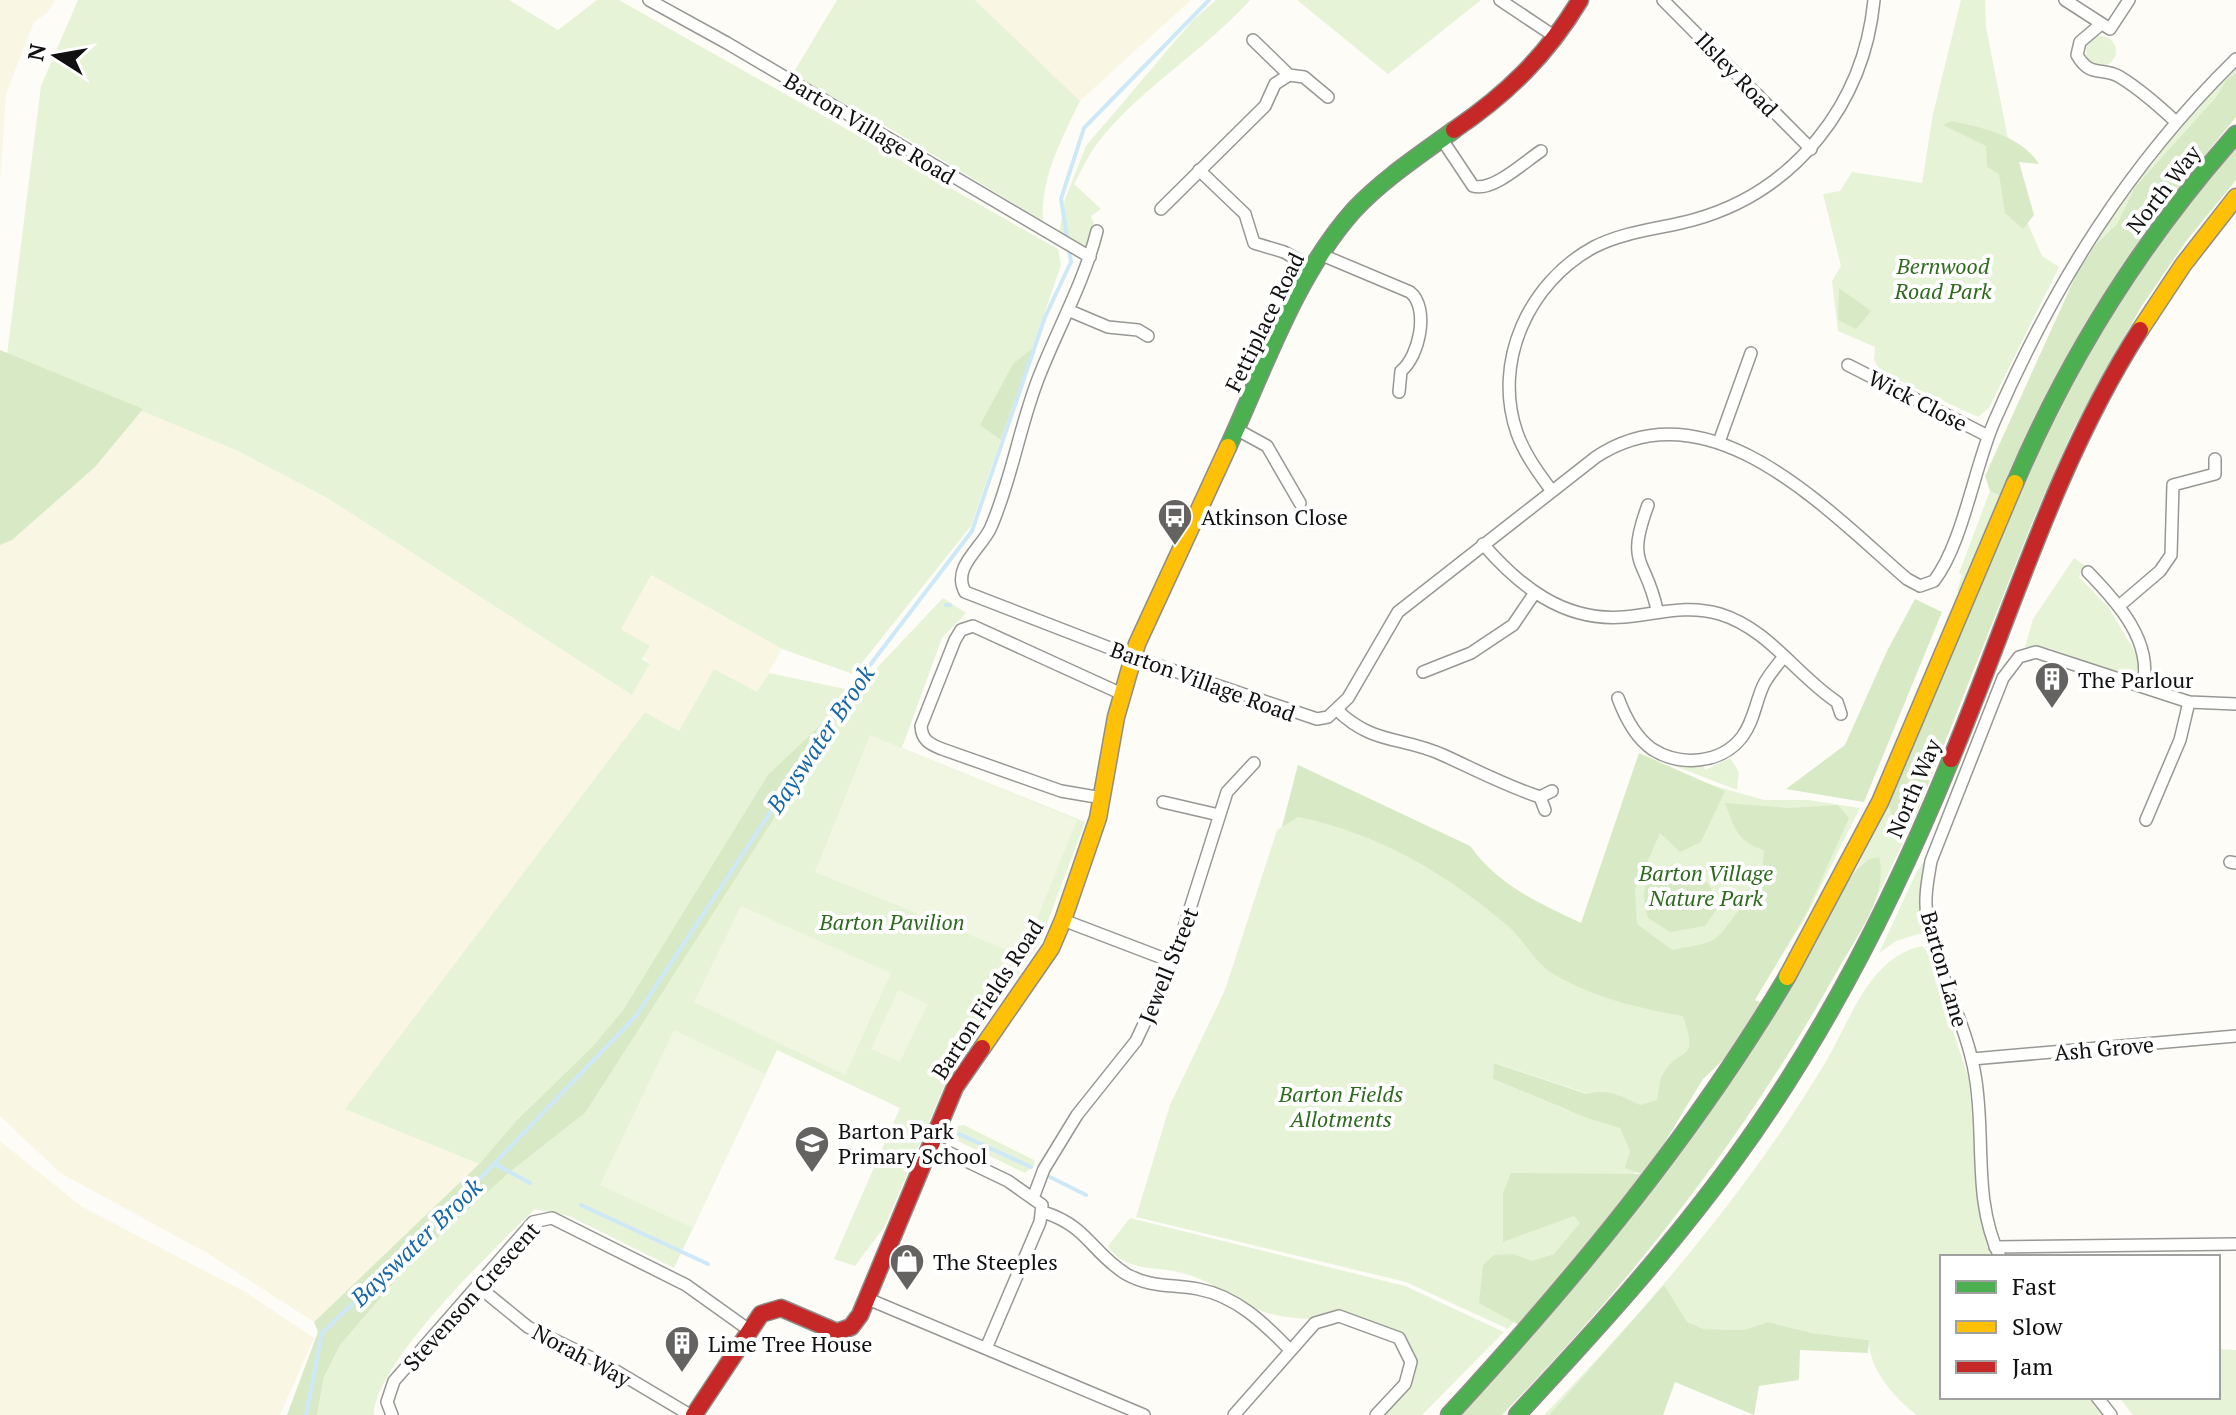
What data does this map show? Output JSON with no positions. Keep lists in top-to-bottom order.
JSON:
{
  "streets": {
    "main road": ["North Way", "Fettiplace Road", "Barton Fields Road"],
    "street": [
      "Ilsley Road",
      "Barton Village Road",
      "Wick Close",
      "Jewell Street",
      "Barton Lane",
      "Ash Grove",
      "Stevenson Crescent",
      "Norah Way"
    ]
  },
  "crossings": [
    ["Barton Village Road", "Fettiplace Road"],
    ["Barton Village Road", "Barton Fields Road"],
    ["North Way", "Wick Close"],
    ["Fettiplace Road", "Barton Fields Road"],
    ["Barton Lane", "Ash Grove"],
    ["Barton Fields Road", "Stevenson Crescent"],
    ["Barton Fields Road", "Norah Way"],
    ["Stevenson Crescent", "Norah Way"]
  ],
  "water": ["Bayswater Brook"],
  "parks": [
    "Bernwood Road Park",
    "Barton Village Nature Park",
    "Barton Pavilion",
    "Barton Fields Allotments"
  ],
  "places": {
    "bus stop": ["Atkinson Close"],
    "building": ["The Parlour", "Lime Tree House"],
    "school or university": ["Barton Park Primary School"],
    "shop": ["The Steeples"]
  },
  "legend": ["Fast", "Slow", "Jam"],
  "north": "left"
}
